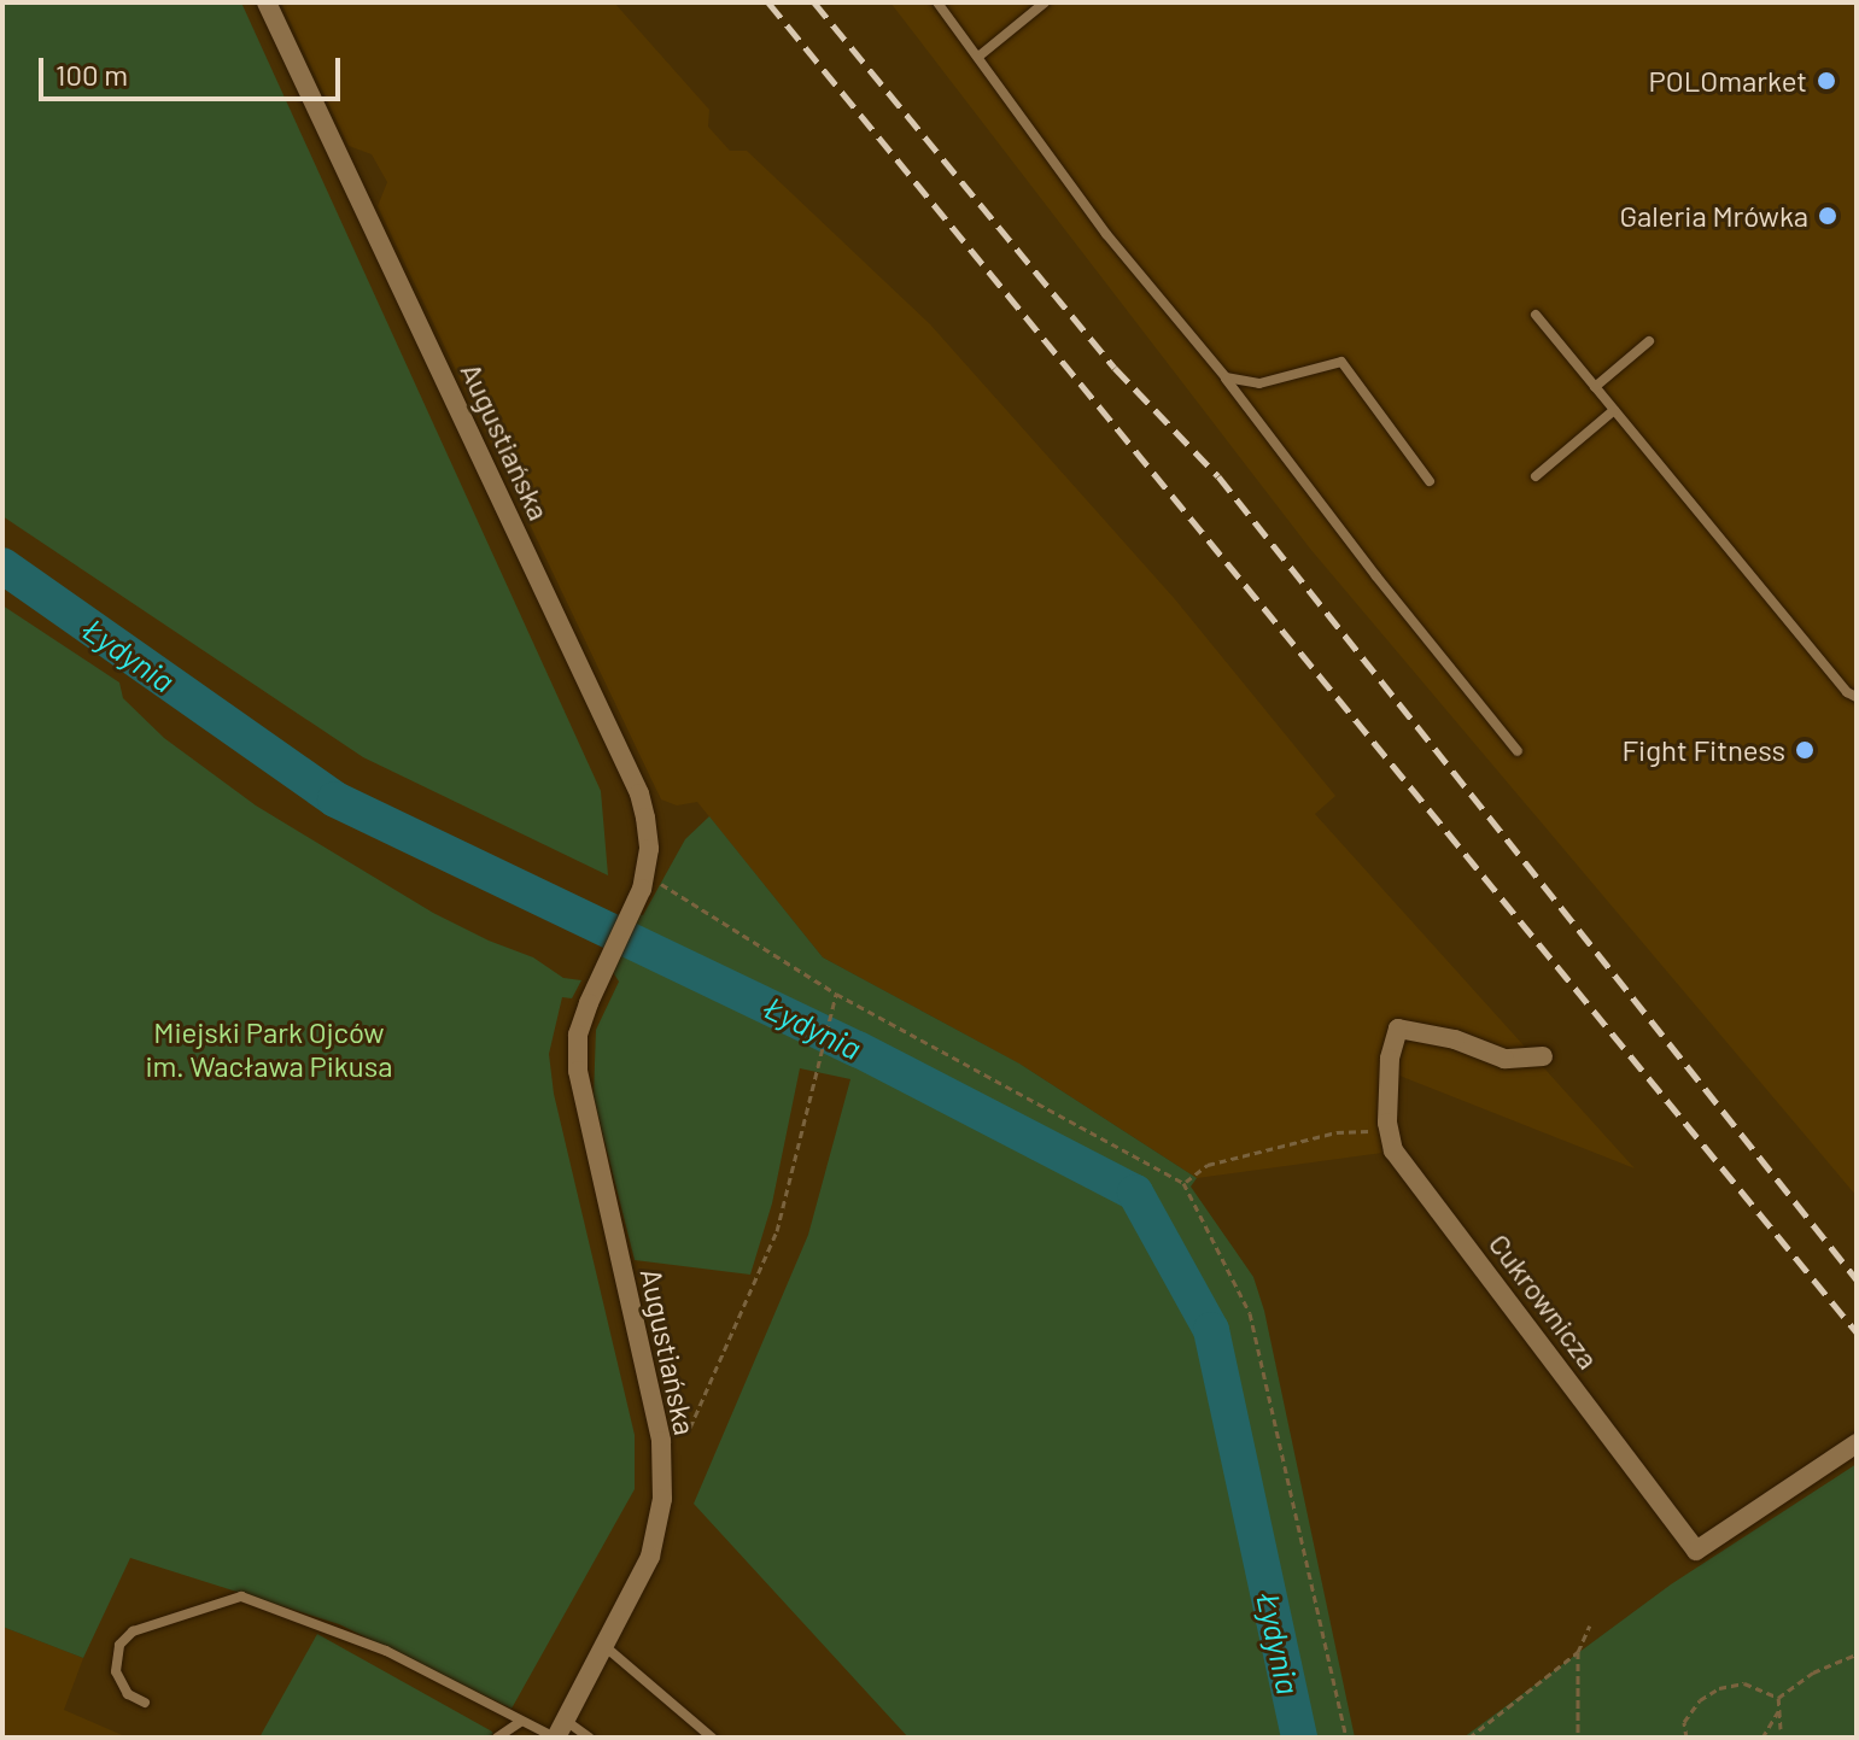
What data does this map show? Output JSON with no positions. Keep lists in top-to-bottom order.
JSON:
{
  "streets": {
    "street": ["Augustiańska", "Cukrownicza"]
  },
  "water": ["Łydynia"],
  "parks": ["Miejski Park Ojców im. Wacława Pikusa"],
  "places": ["POLOmarket", "Galeria Mrówka", "Fight Fitness"],
  "scale_bar": "100 m"
}
